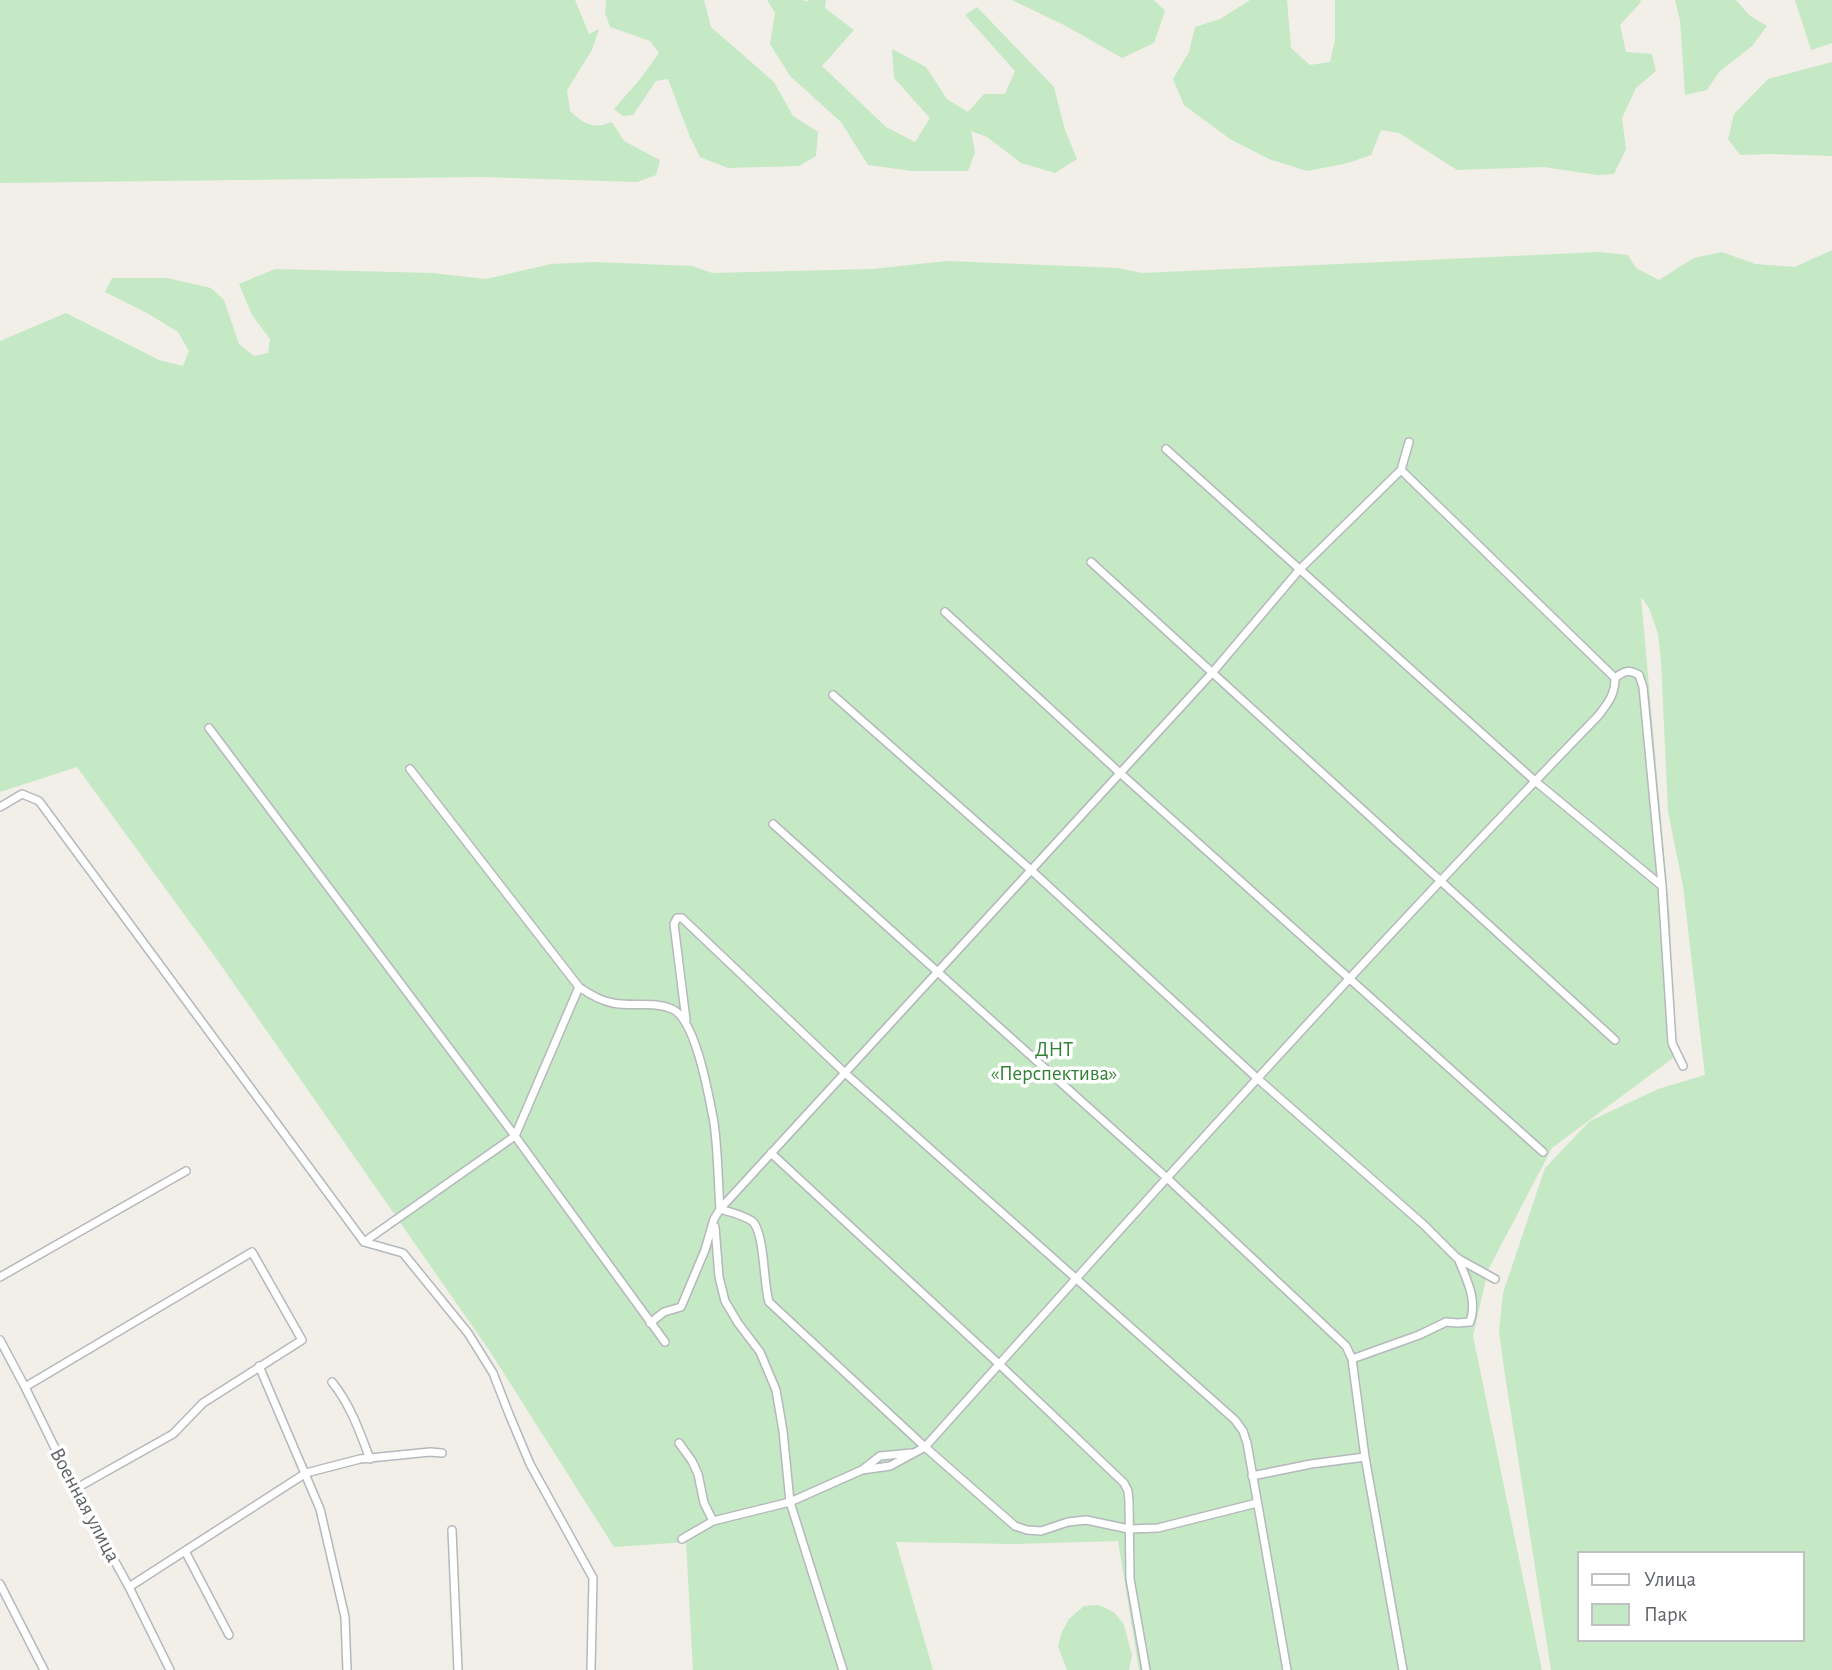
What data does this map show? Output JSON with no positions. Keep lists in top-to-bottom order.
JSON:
{
  "streets": {
    "street": ["Военная улица"]
  },
  "parks": ["ДНТ «Перспектива»"],
  "legend": ["Улица", "Парк"]
}
